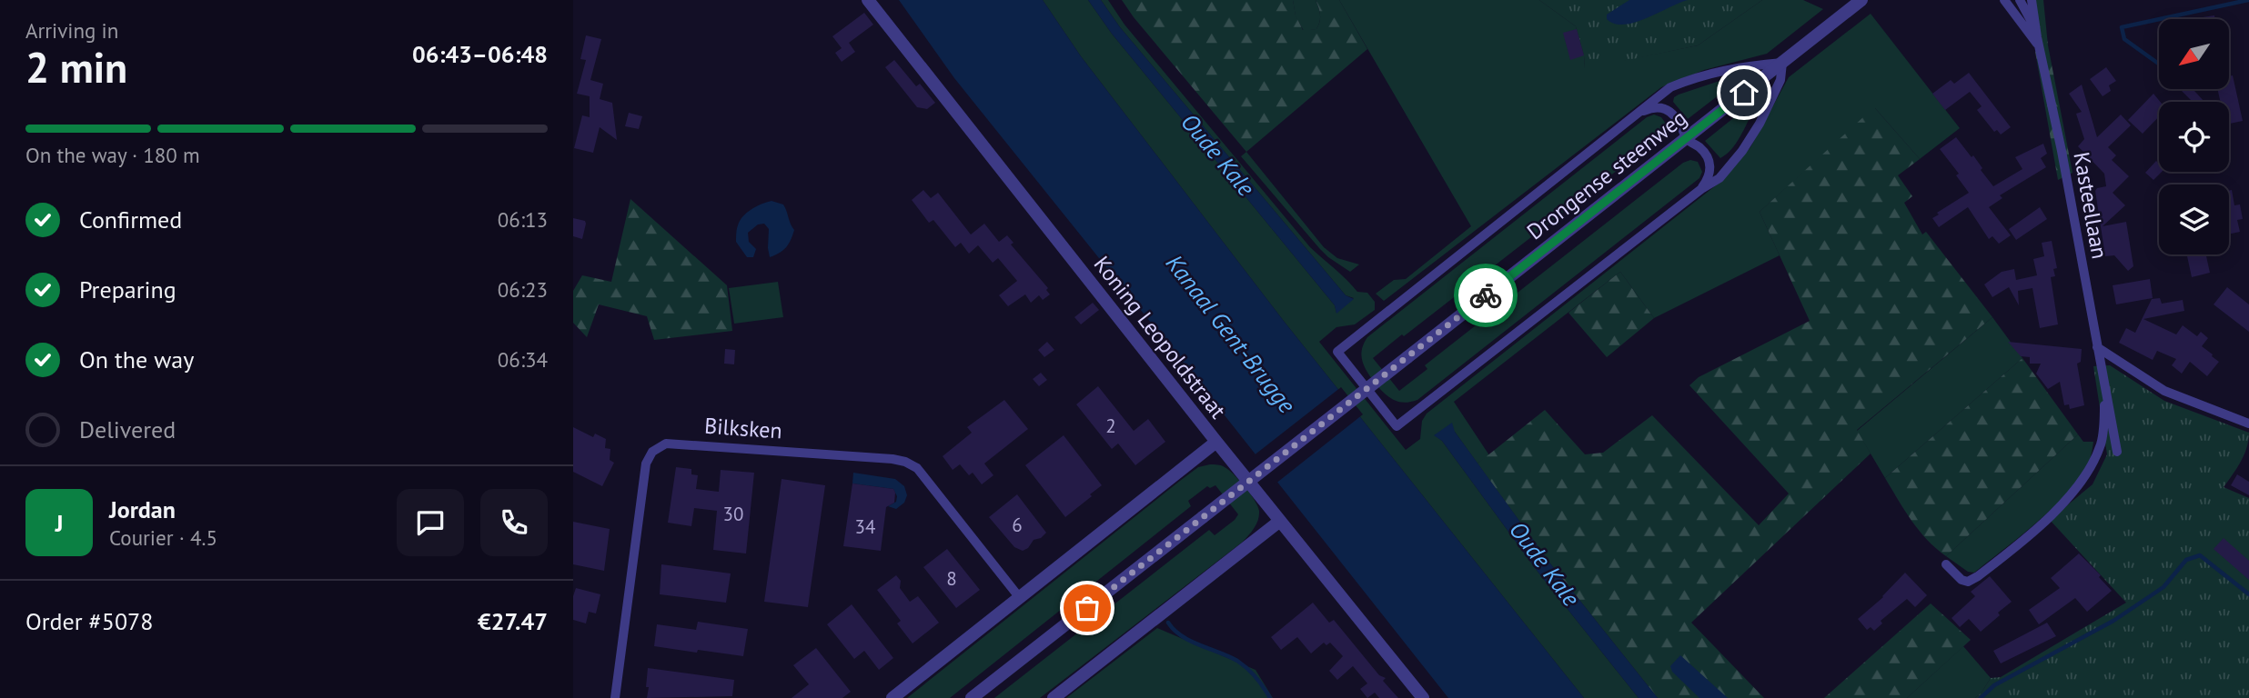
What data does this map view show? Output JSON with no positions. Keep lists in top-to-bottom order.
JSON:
{
  "streets": {
    "street": [
      "Drongense steenweg",
      "Kasteellaan",
      "Koning Leopoldstraat",
      "Bilksken"
    ]
  },
  "water": ["Oude Kale", "Kanaal Gent-Brugge"],
  "house_numbers": [
    "2",
    "30",
    "6",
    "34",
    "8"
  ],
  "north": "bottom left",
  "page": {
    "heading": ["2 min", "Arriving in", "06:43–06:48"],
    "panel": [
      "Jordan",
      "Courier · 4.5",
      "Order #5078",
      "€27.47"
    ],
    "bar": "On the way · 180 m",
    "list": [
      ["Confirmed", "06:13"],
      ["Preparing", "06:23"],
      ["On the way", "06:34"],
      "Delivered"
    ],
    "round": "J"
  }
}
